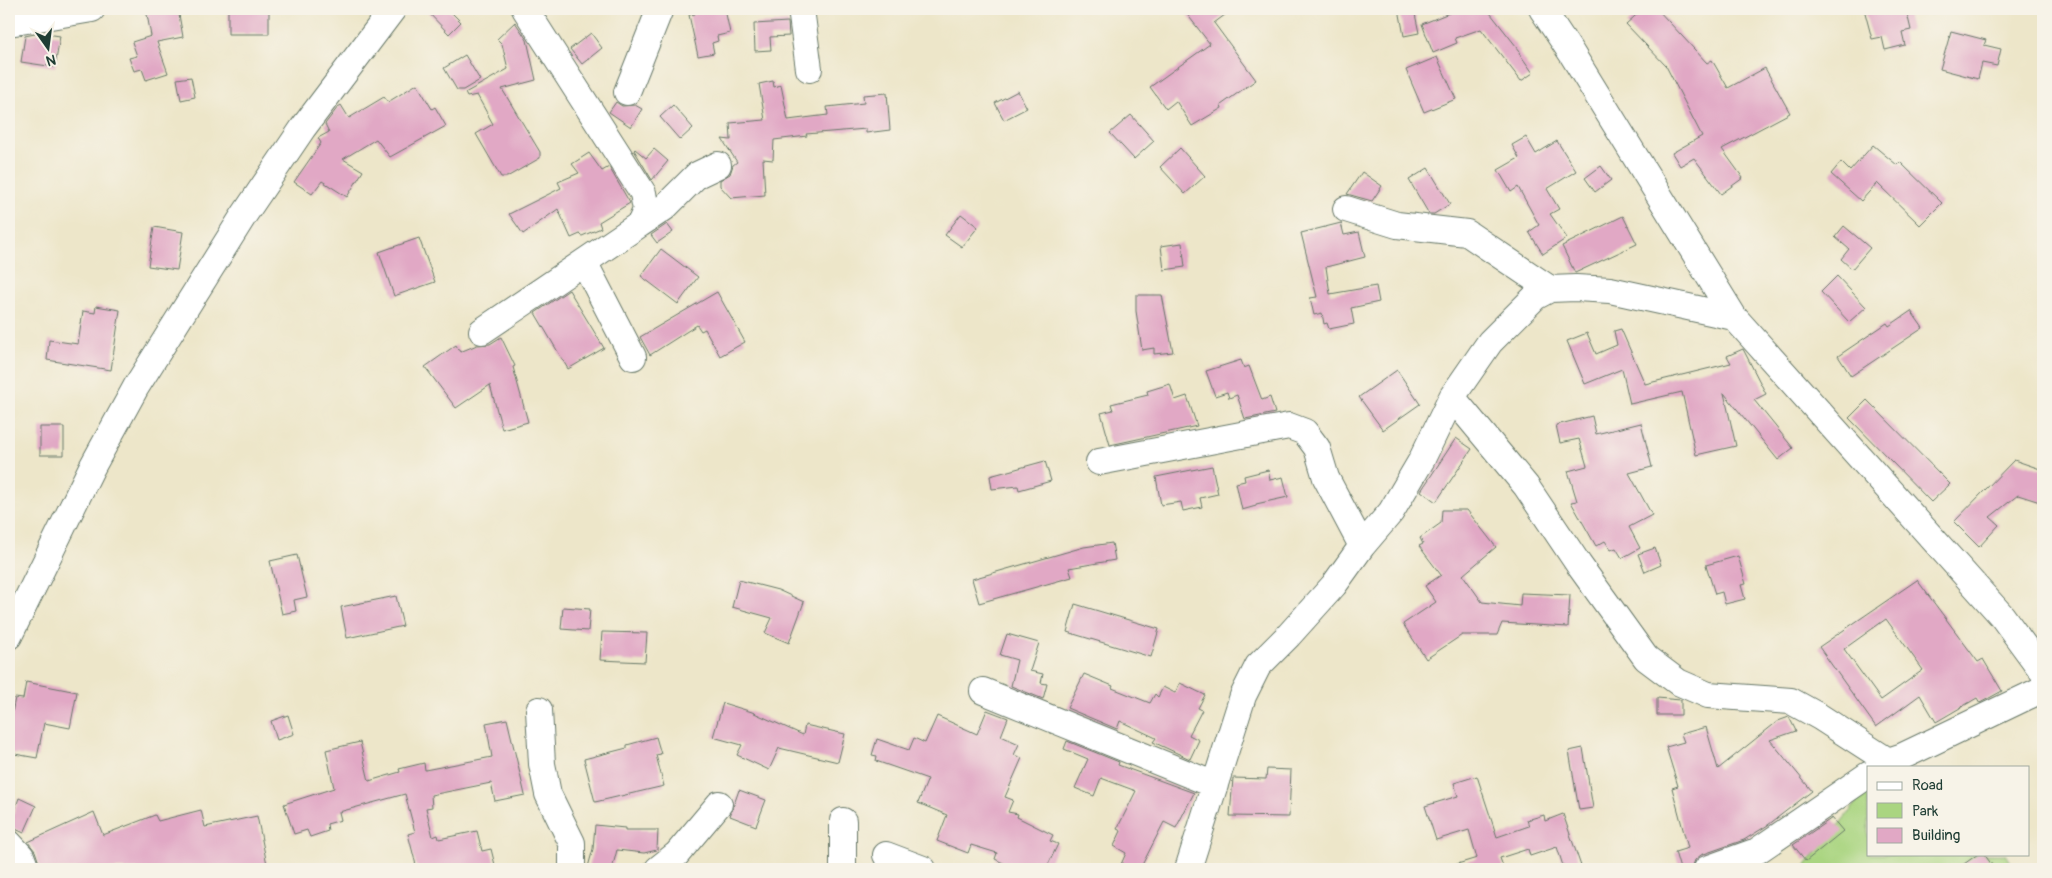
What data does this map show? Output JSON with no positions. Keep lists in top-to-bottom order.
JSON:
{
  "legend": ["Road", "Park", "Building"],
  "north": "bottom"
}
